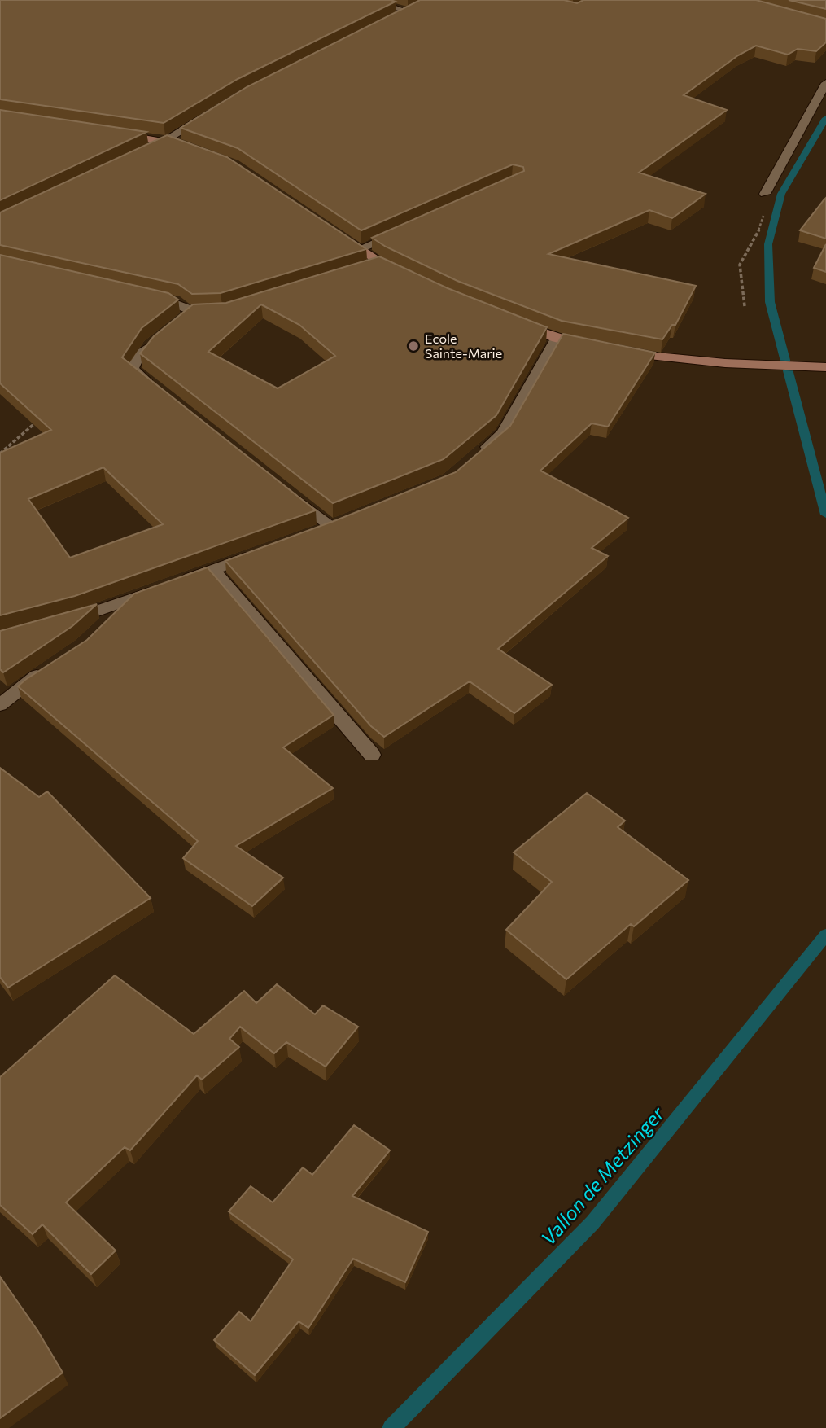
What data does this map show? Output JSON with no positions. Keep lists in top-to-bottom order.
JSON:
{
  "water": ["Vallon de Metzinger"],
  "places": ["Ecole Sainte-Marie"]
}
